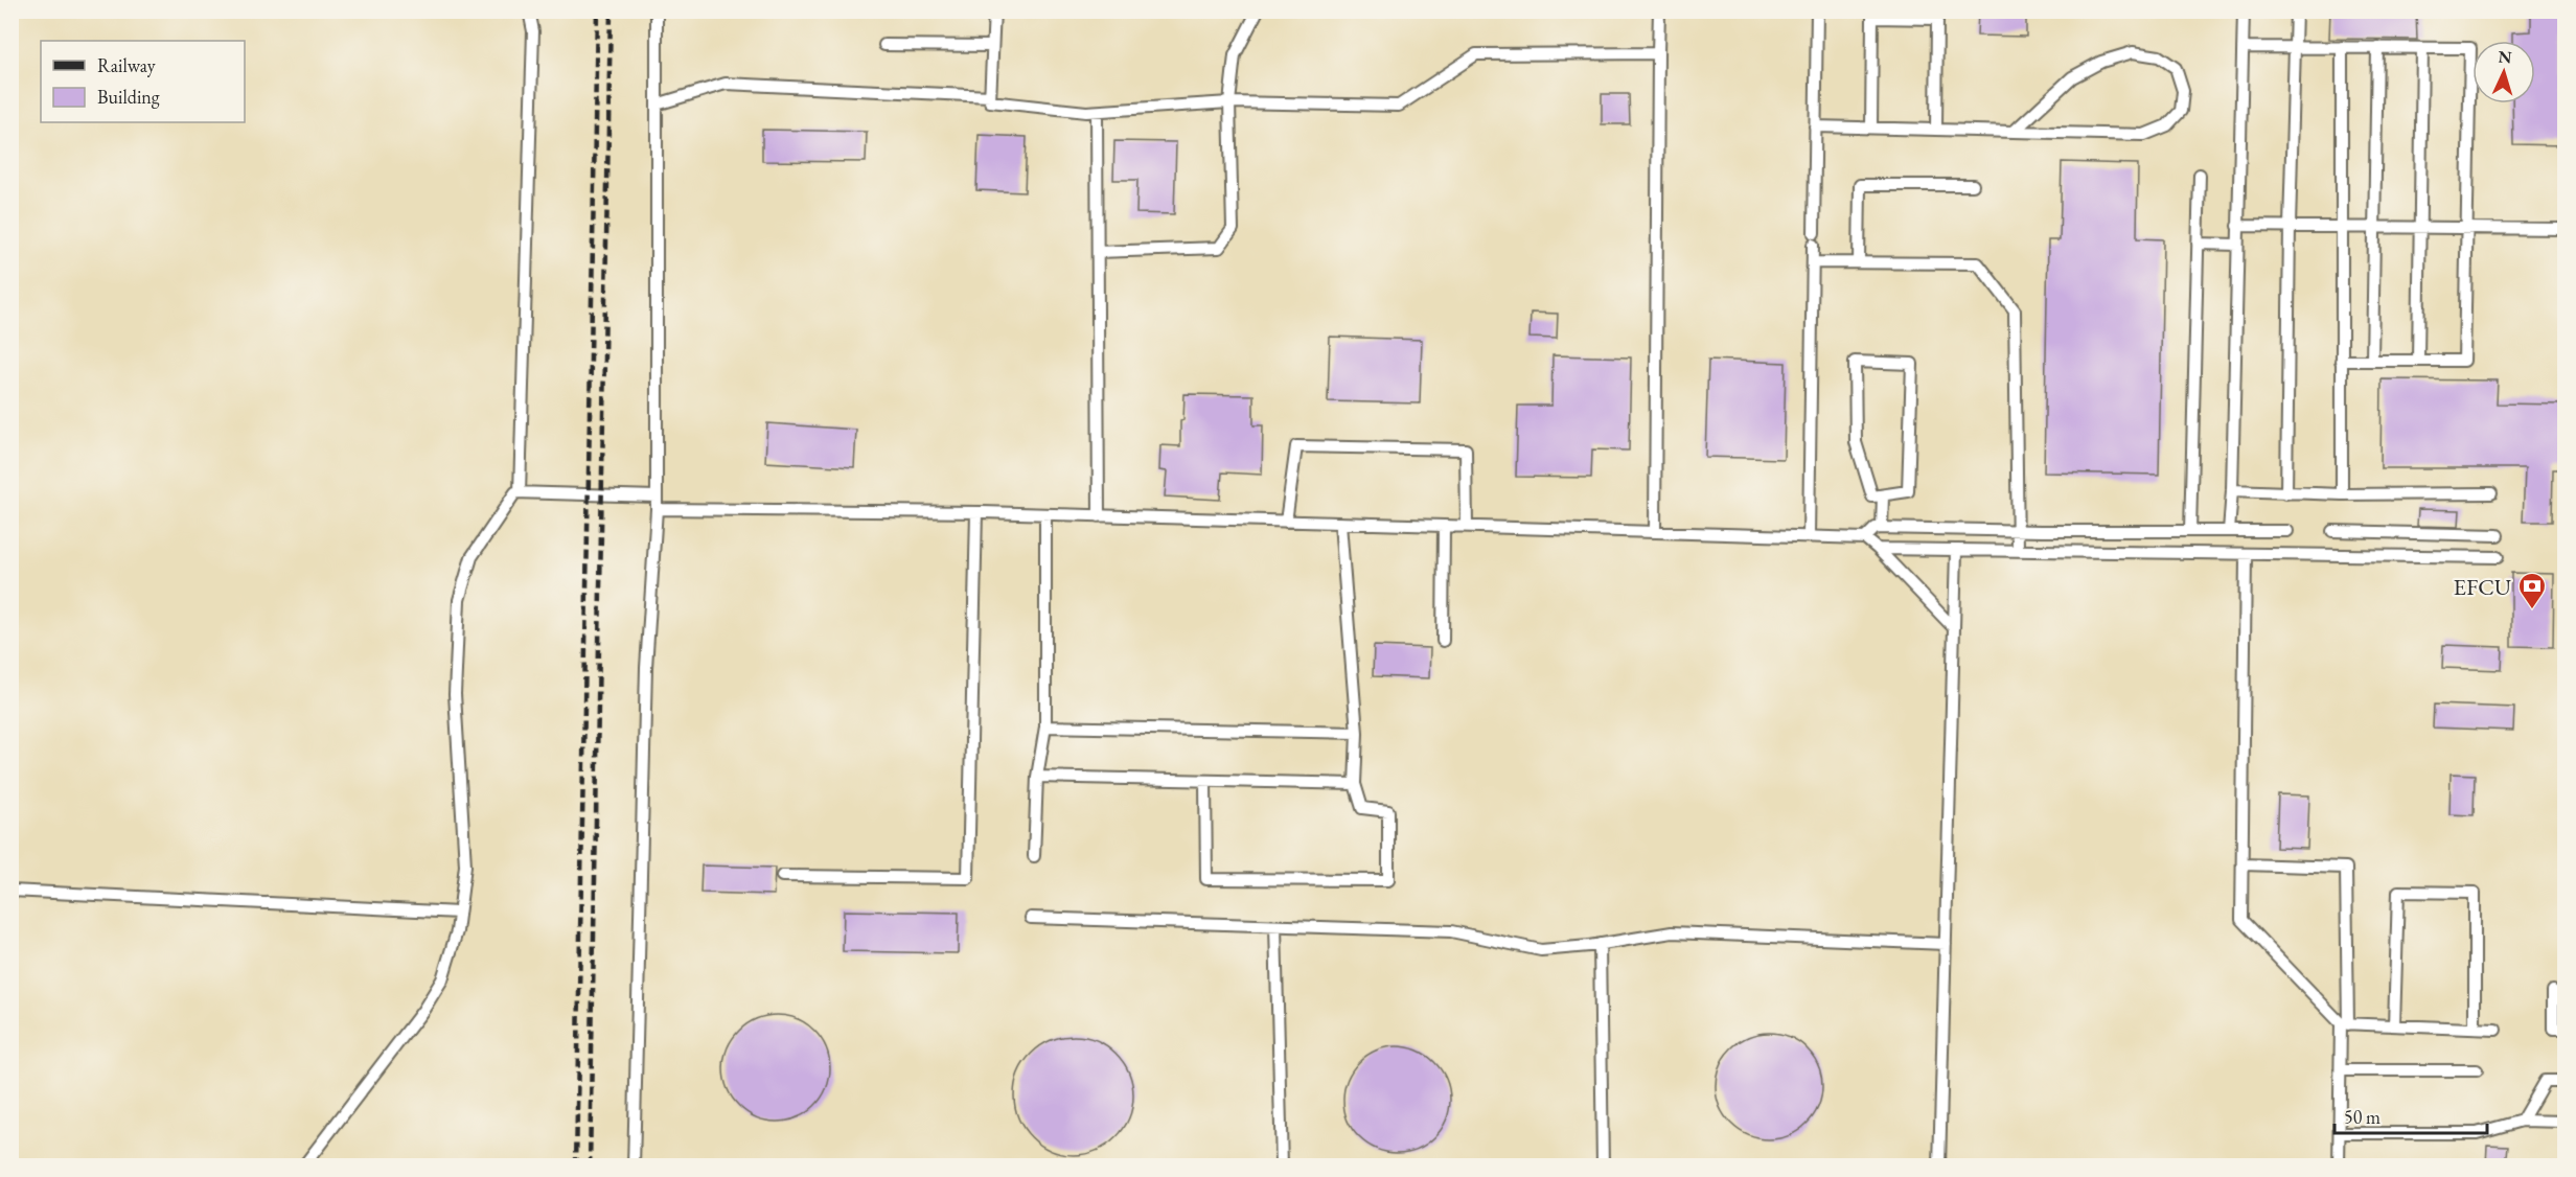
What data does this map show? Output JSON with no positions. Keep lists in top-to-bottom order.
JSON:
{
  "places": {
    "bank": ["EFCU"]
  },
  "legend": ["Railway", "Building"],
  "scale_bar": "50 m",
  "north": "top"
}
